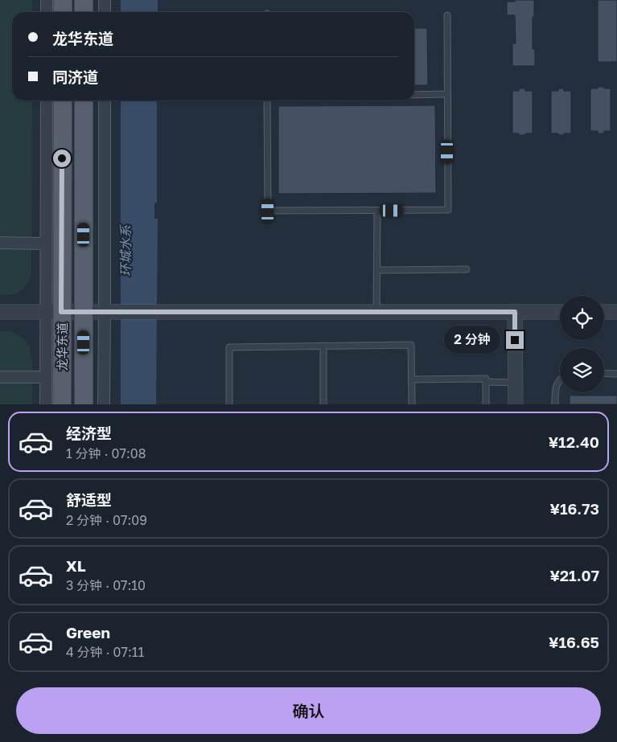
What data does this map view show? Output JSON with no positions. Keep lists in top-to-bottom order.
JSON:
{
  "streets": {
    "main road": ["龙华东道"]
  },
  "water": ["环城水系"],
  "page": {
    "banner": ["龙华东道", "同济道"],
    "bubble": "2 分钟",
    "list": [
      {
        "name": "经济型",
        "note": "1 分钟 · 07:08",
        "value": "¥12.40"
      },
      {
        "name": "舒适型",
        "note": "2 分钟 · 07:09",
        "value": "¥16.73"
      },
      {
        "name": "XL",
        "note": "3 分钟 · 07:10",
        "value": "¥21.07"
      },
      {
        "name": "Green",
        "note": "4 分钟 · 07:11",
        "value": "¥16.65"
      }
    ],
    "buttons": "确认"
  }
}
